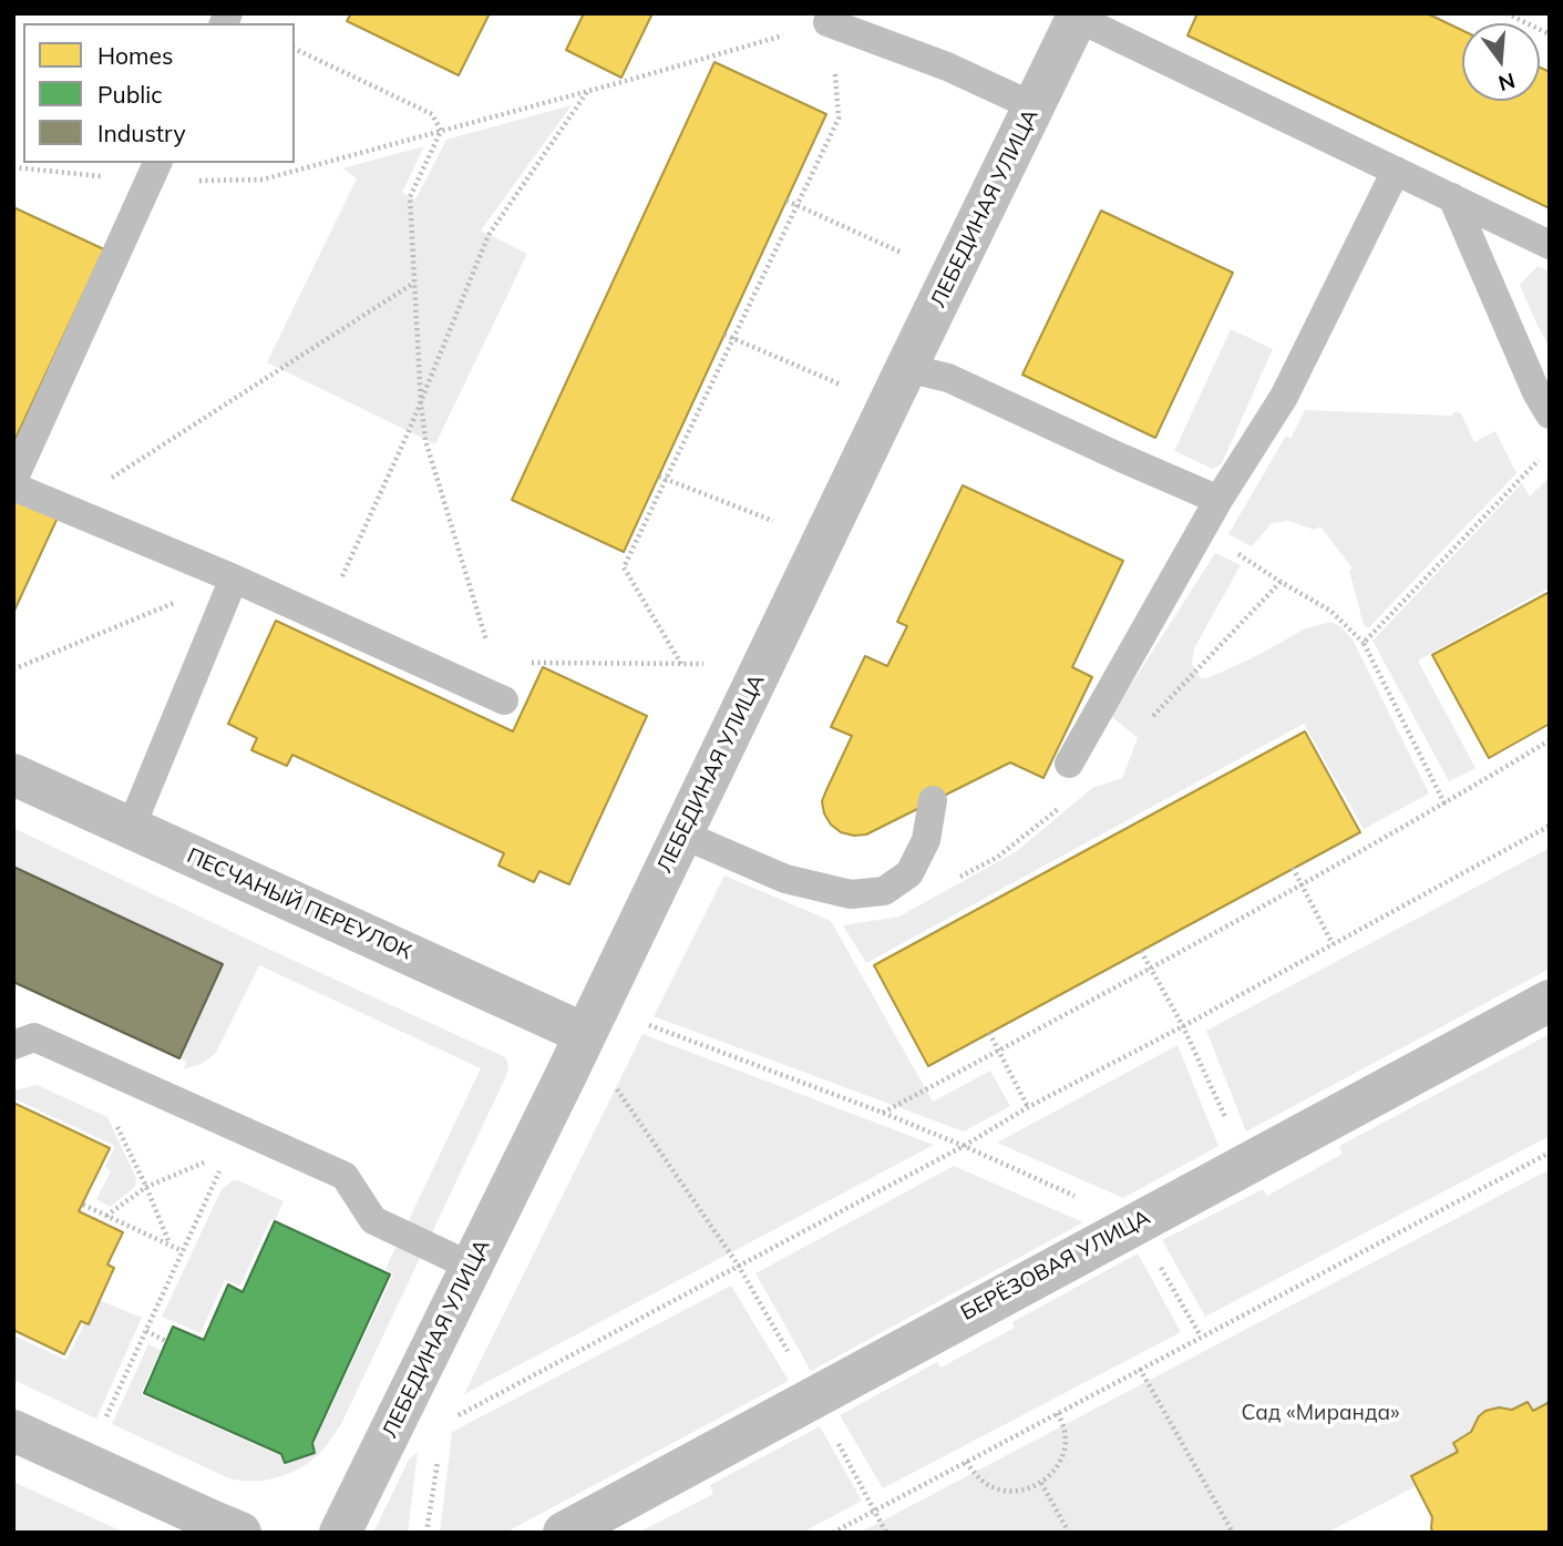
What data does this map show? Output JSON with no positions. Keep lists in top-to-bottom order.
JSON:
{
  "streets": {
    "street": ["ЛЕБЕДИНАЯ УЛИЦА", "ПЕСЧАНЫЙ ПЕРЕУЛОК", "БЕРЁЗОВАЯ УЛИЦА"]
  },
  "crossings": [
    ["ЛЕБЕДИНАЯ УЛИЦА", "ПЕСЧАНЫЙ ПЕРЕУЛОК"]
  ],
  "parks": ["Сад «Миранда»"],
  "legend": ["Homes", "Public", "Industry"],
  "north": "bottom"
}
